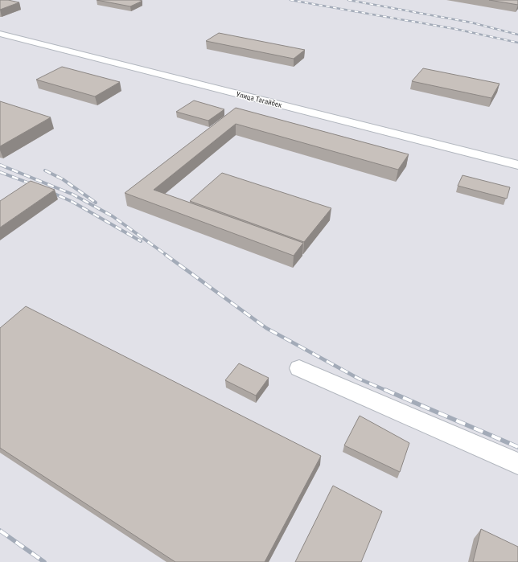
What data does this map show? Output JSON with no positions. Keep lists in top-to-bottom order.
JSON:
{
  "streets": {
    "street": ["Улица Тагайбек"]
  }
}
